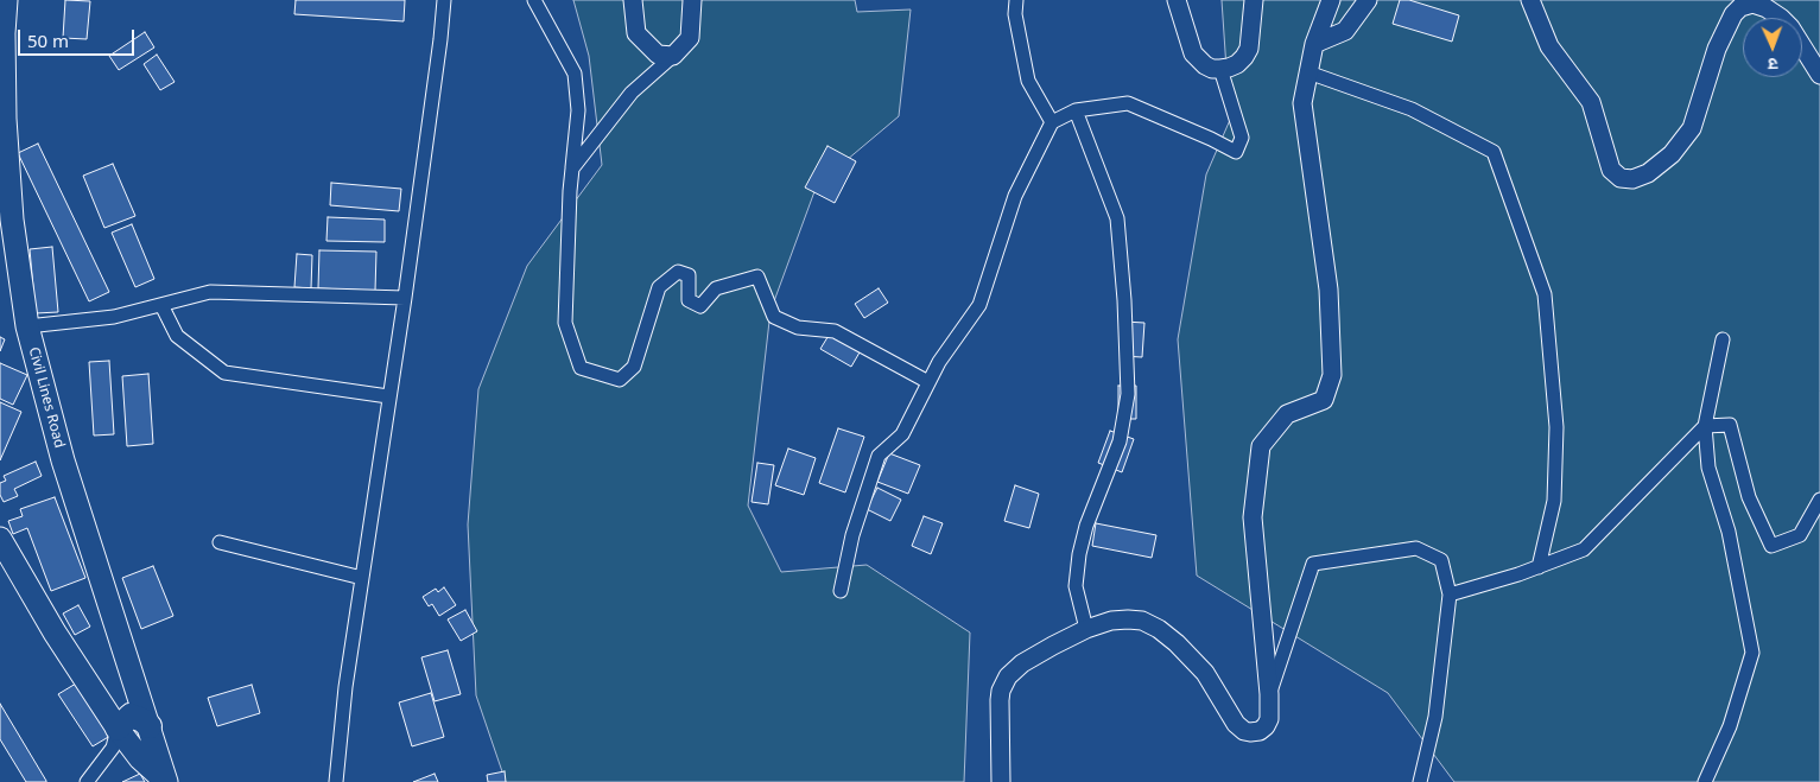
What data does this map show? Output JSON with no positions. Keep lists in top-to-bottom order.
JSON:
{
  "streets": {
    "main road": ["Civil Lines Road"]
  },
  "scale_bar": "50 m",
  "north": "bottom"
}
